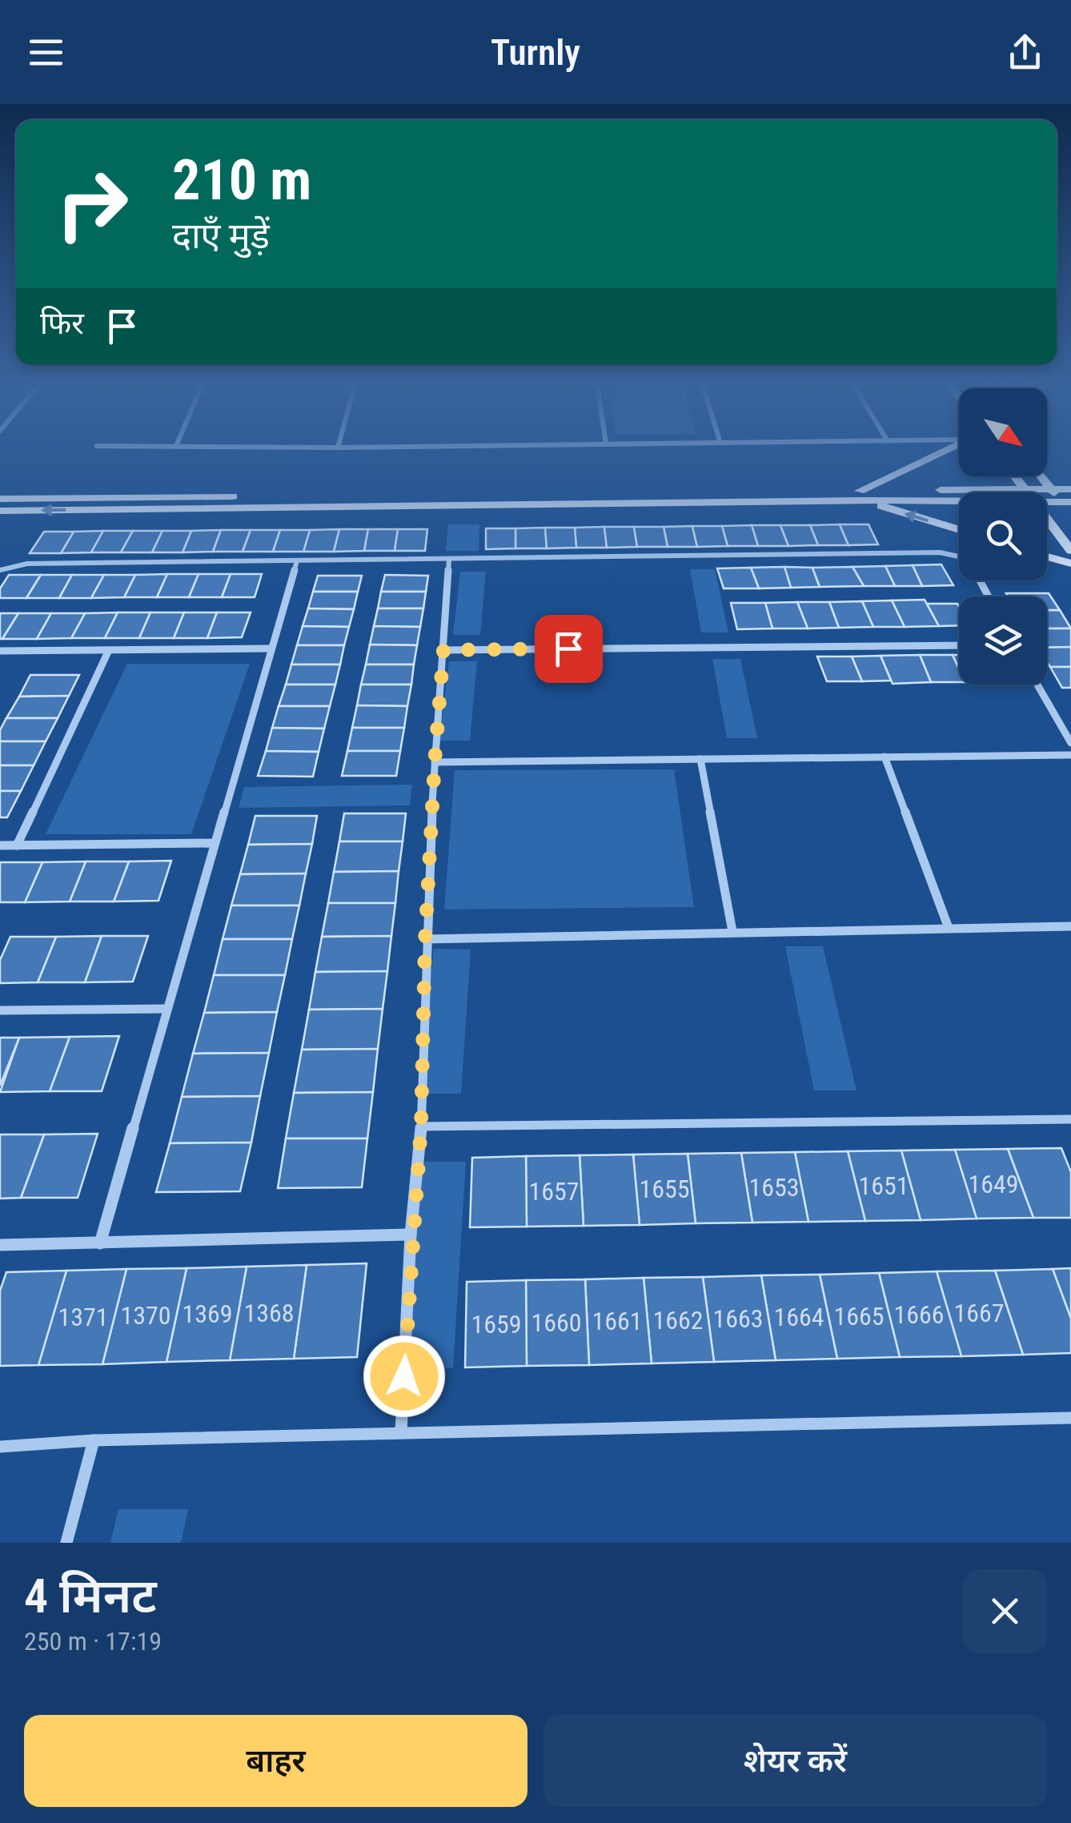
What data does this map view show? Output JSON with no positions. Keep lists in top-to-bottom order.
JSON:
{
  "house_numbers": [
    "1649",
    "1651",
    "1653",
    "1655",
    "1657",
    "1368",
    "1667",
    "1369",
    "1666",
    "1370",
    "1665",
    "1371",
    "1664",
    "1663",
    "1662",
    "1661",
    "1660",
    "1659"
  ],
  "north": "bottom right",
  "page": {
    "header": "Turnly",
    "turn": ["210 m", "दाएँ मुड़ें"],
    "then": "फिर",
    "heading": ["4 मिनट", "250 m · 17:19"],
    "buttons": ["बाहर", "शेयर करें"]
  }
}
